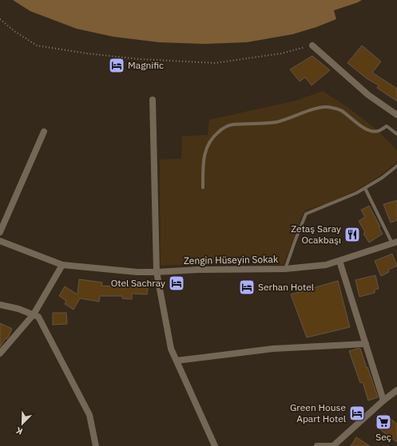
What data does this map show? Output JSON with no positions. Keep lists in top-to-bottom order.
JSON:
{
  "streets": {
    "street": ["Zengin Hüseyin Sokak"]
  },
  "places": {
    "hotel": [
      "Magnific",
      "Otel Sachray",
      "Serhan Hotel",
      "Green House Apart Hotel"
    ],
    "restaurant": ["Zetaş Saray Ocakbaşı"],
    "supermarket": ["Seç"]
  },
  "north": "bottom left"
}
